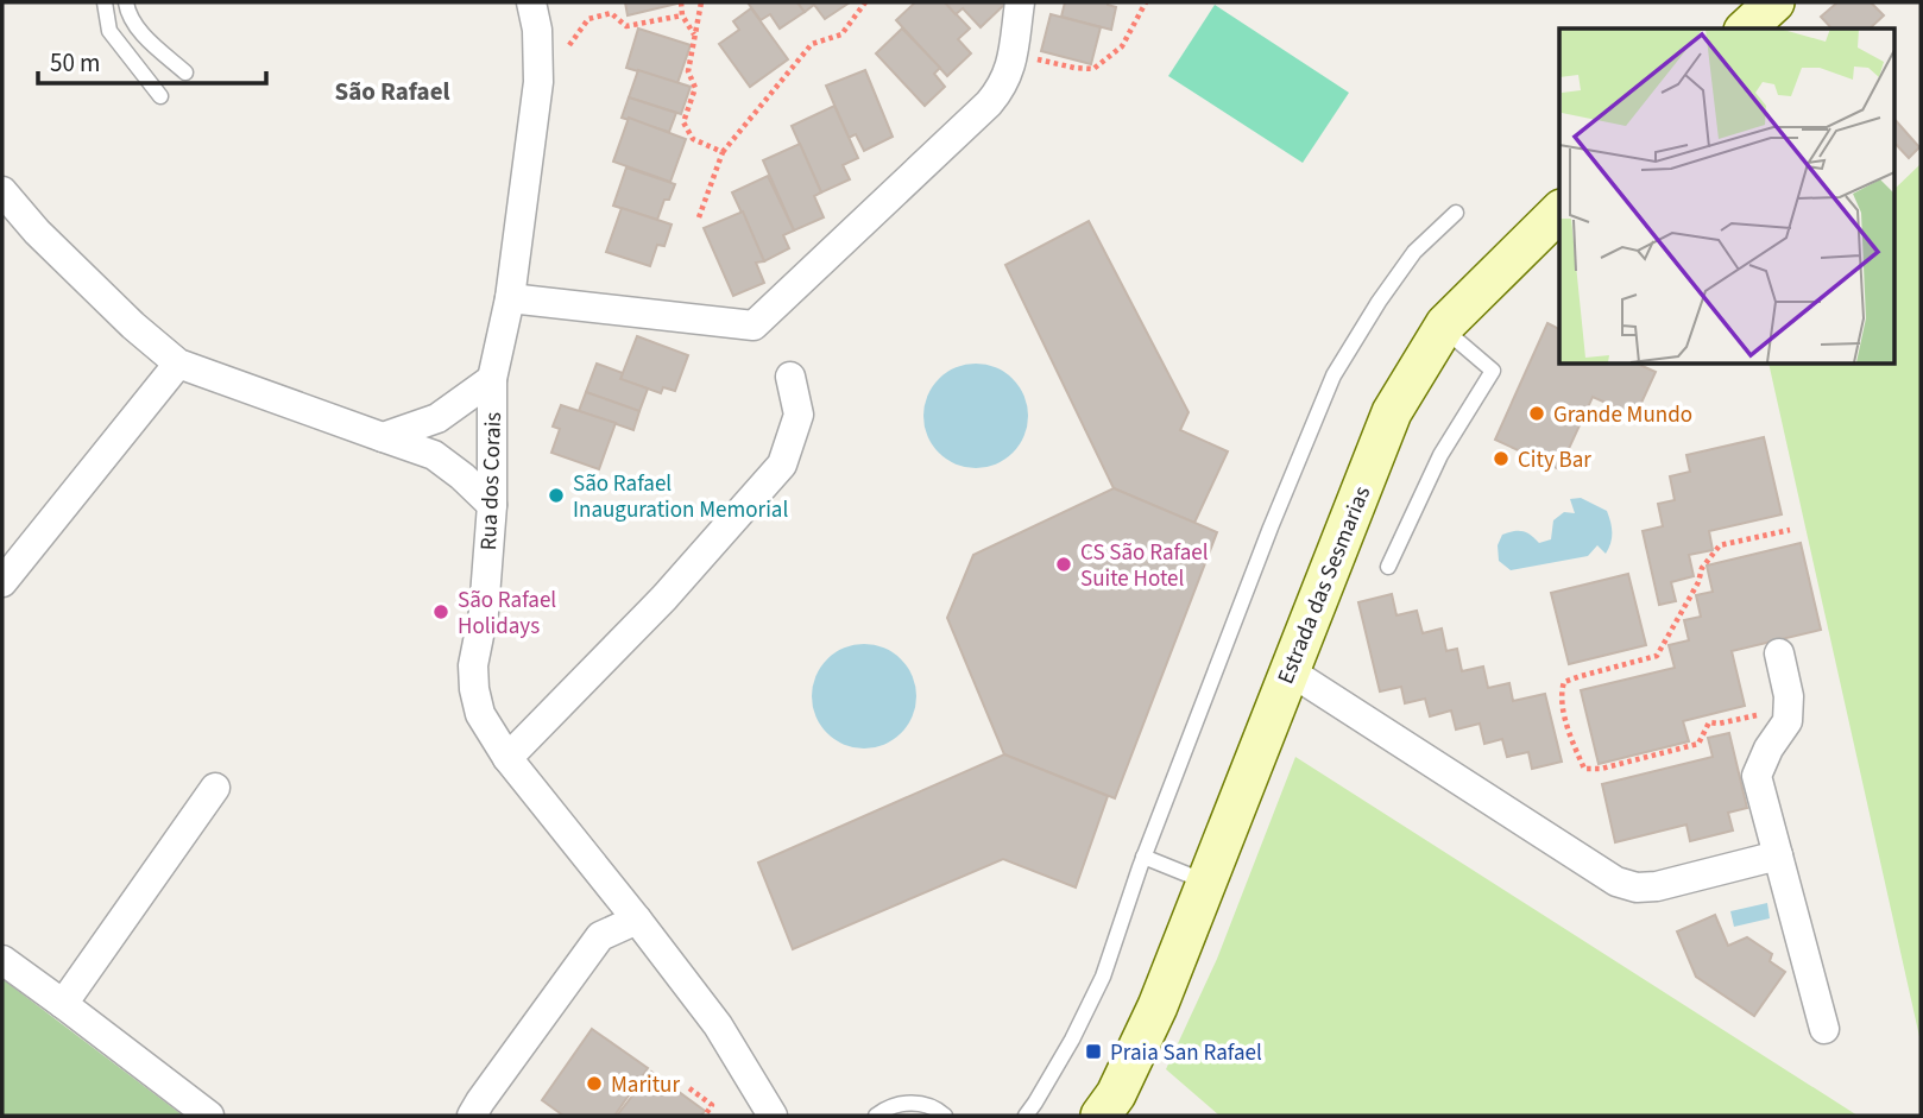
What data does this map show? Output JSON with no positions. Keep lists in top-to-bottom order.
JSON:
{
  "streets": {
    "street": ["Rua dos Corais", "Estrada das Sesmarias"]
  },
  "districts": ["São Rafael"],
  "places": {
    "other": [
      "Grande Mundo",
      "City Bar",
      "São Rafael Inauguration Memorial",
      "CS São Rafael Suite Hotel",
      "São Rafael Holidays",
      "Maritur"
    ],
    "transit": ["Praia San Rafael"]
  },
  "scale_bar": "50 m"
}
